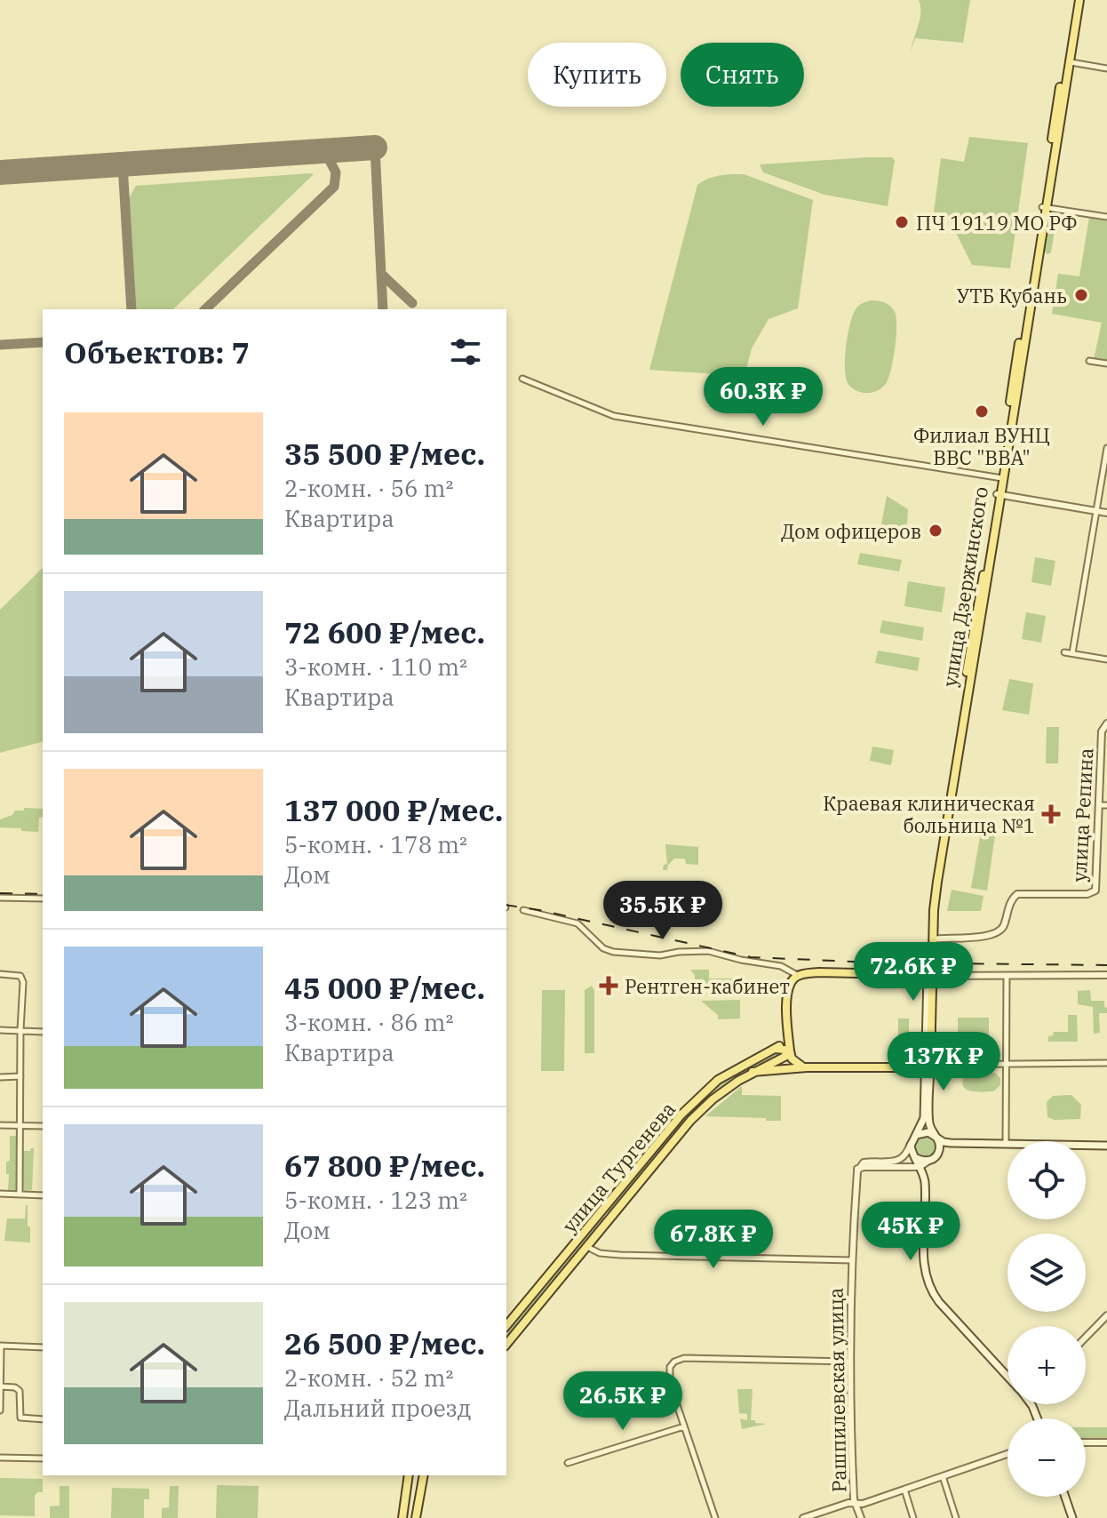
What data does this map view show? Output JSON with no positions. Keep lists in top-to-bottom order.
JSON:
{
  "streets": {
    "main road": ["улица Дзержинского", "улица Тургенева"],
    "street": ["улица Репина", "Рашпилевская улица"]
  },
  "crossings": [
    ["улица Дзержинского", "улица Репина"],
    ["улица Дзержинского", "улица Тургенева"],
    ["улица Тургенева", "Рашпилевская улица"]
  ],
  "places": {
    "other": [
      "ПЧ 19119 МО РФ",
      "УТБ Кубань",
      "Филиал ВУНЦ ВВС \"ВВА\"",
      "Дом офицеров"
    ],
    "health": ["Краевая клиническая больница №1", "Рентген-кабинет"]
  },
  "page": {
    "chip": ["Купить", "Снять"],
    "heading": "Объектов: 7",
    "price": [
      "60.3K ₽",
      "35.5K ₽",
      "72.6K ₽",
      "137K ₽",
      "45K ₽",
      "67.8K ₽",
      "26.5K ₽"
    ],
    "list": [
      {
        "name": "35 500 ₽/мес.",
        "note": "2-комн. · 56 m² · Квартира"
      },
      {
        "name": "72 600 ₽/мес.",
        "note": "3-комн. · 110 m² · Квартира"
      },
      {
        "name": "137 000 ₽/мес.",
        "note": "5-комн. · 178 m² · Дом"
      },
      {
        "name": "45 000 ₽/мес.",
        "note": "3-комн. · 86 m² · Квартира"
      },
      {
        "name": "67 800 ₽/мес.",
        "note": "5-комн. · 123 m² · Дом"
      },
      {
        "name": "26 500 ₽/мес.",
        "note": "2-комн. · 52 m² · Дальний проезд"
      }
    ],
    "map_buttons": ["+", "−"]
  }
}
